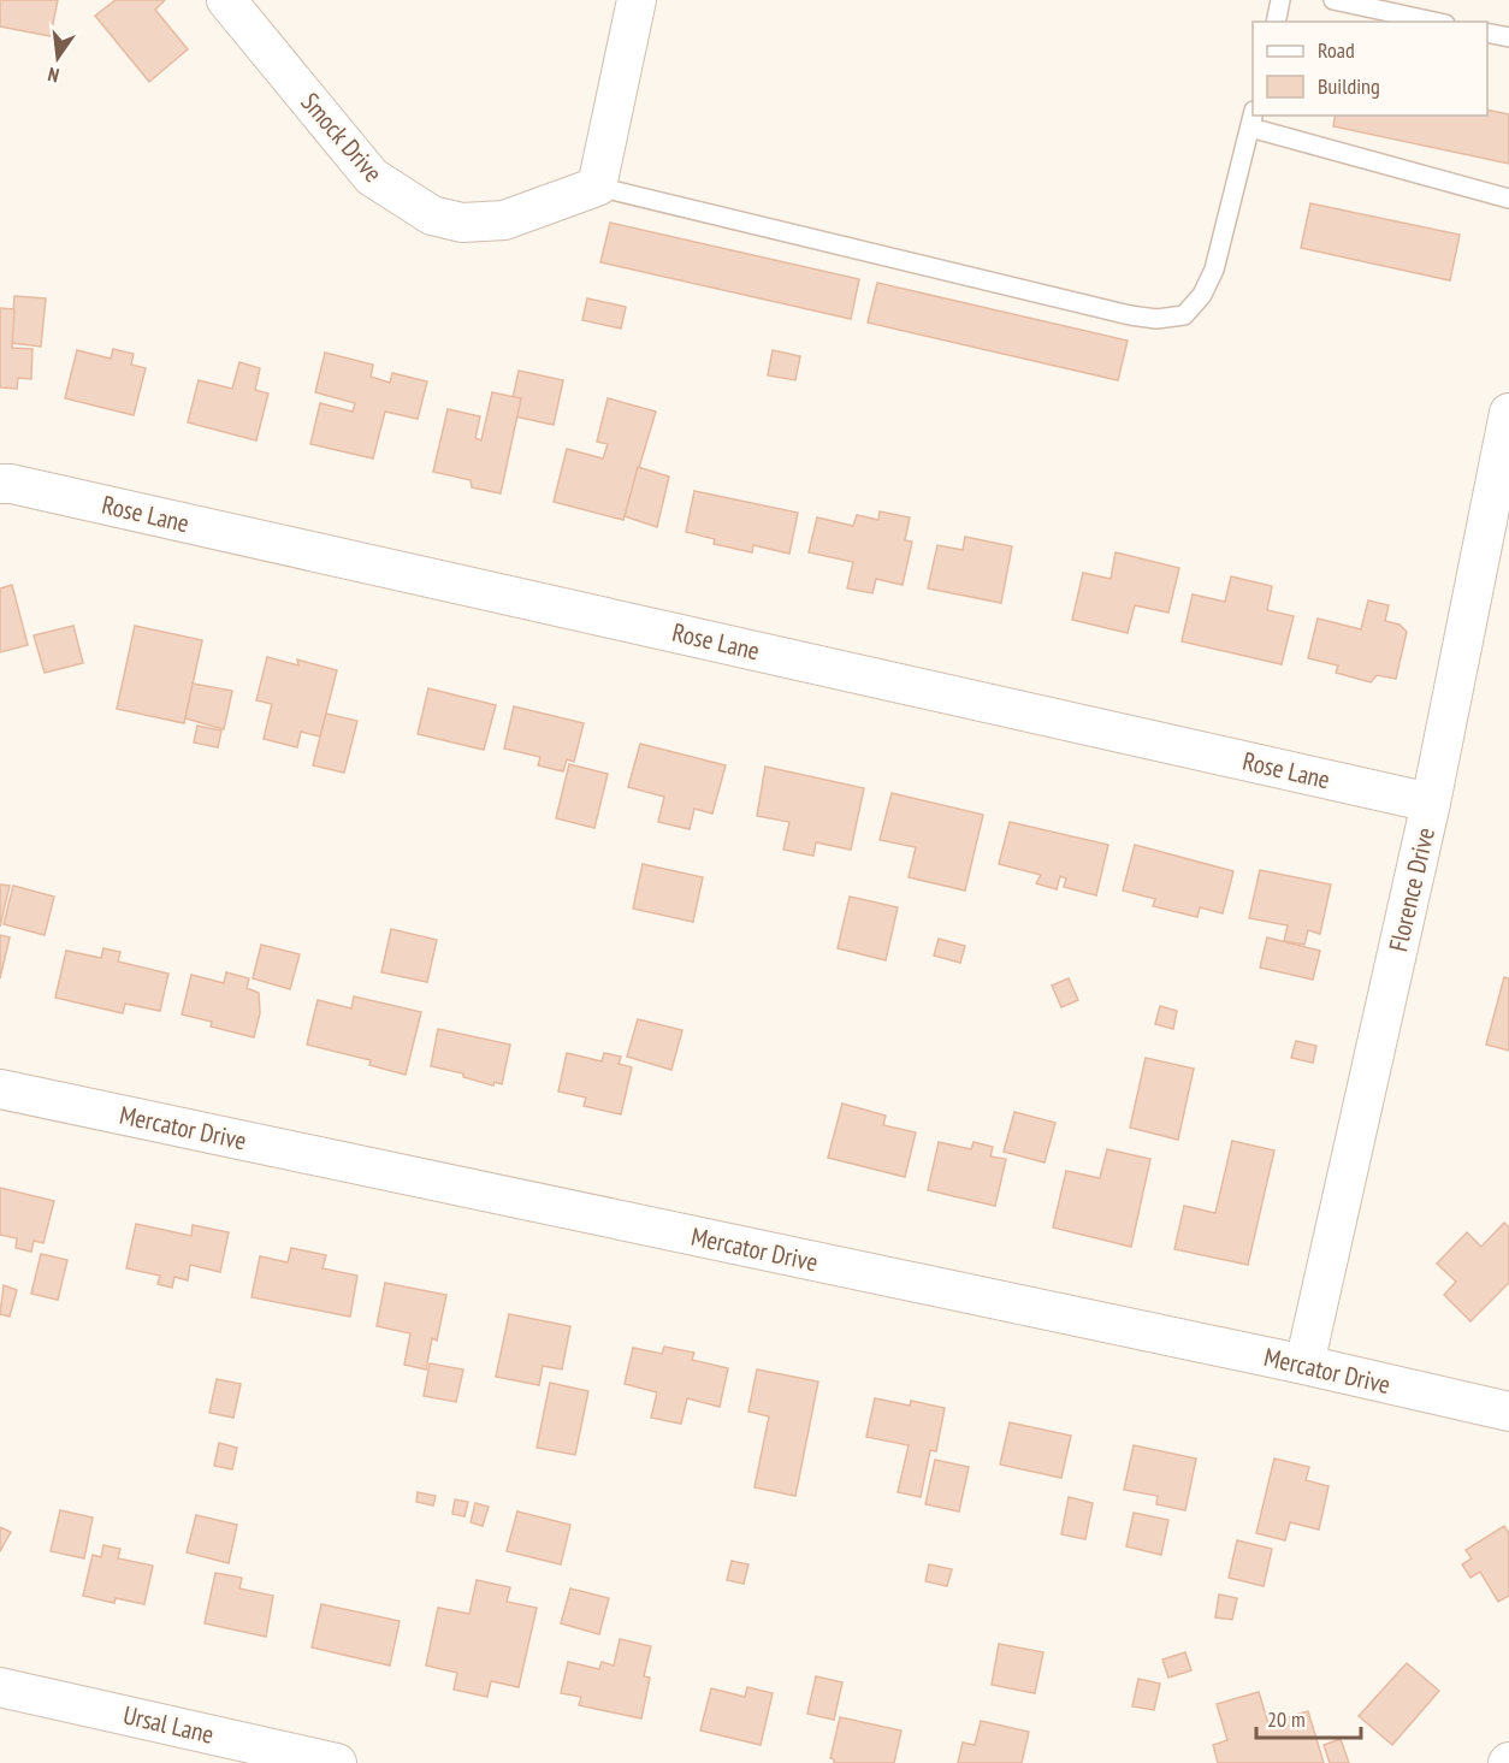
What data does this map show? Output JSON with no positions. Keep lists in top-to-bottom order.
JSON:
{
  "streets": {
    "street": [
      "Smock Drive",
      "Rose Lane",
      "Florence Drive",
      "Mercator Drive",
      "Ursal Lane"
    ]
  },
  "crossings": [
    ["Rose Lane", "Florence Drive"],
    ["Florence Drive", "Mercator Drive"]
  ],
  "legend": ["Road", "Building"],
  "scale_bar": "20 m",
  "north": "bottom"
}
